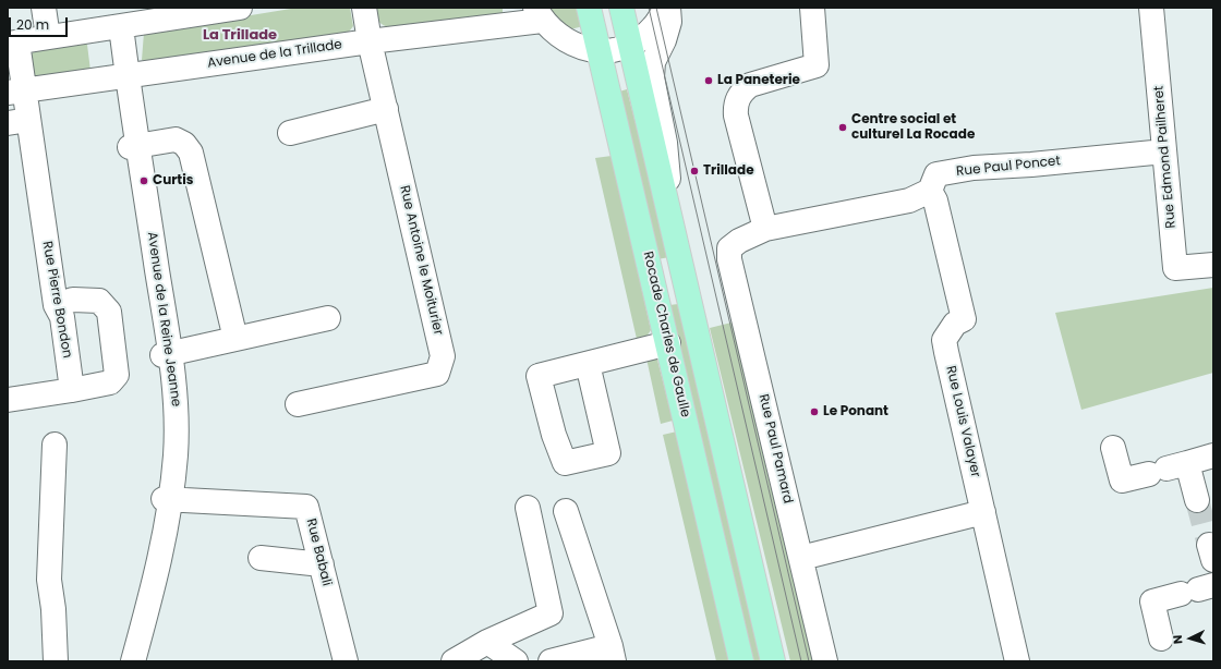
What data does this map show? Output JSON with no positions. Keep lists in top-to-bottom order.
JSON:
{
  "streets": {
    "main road": ["Rocade Charles de Gaulle"],
    "street": [
      "Avenue de la Trillade",
      "Rue Edmond Pailheret",
      "Rue Paul Poncet",
      "Rue Antoine le Moiturier",
      "Rue Pierre Bondon",
      "Avenue de la Reine Jeanne",
      "Rue Louis Valayer",
      "Rue Paul Pamard",
      "Rue Babali"
    ]
  },
  "crossings": [
    ["Avenue de la Trillade", "Rue Antoine le Moiturier"],
    ["Avenue de la Trillade", "Rue Pierre Bondon"],
    ["Avenue de la Trillade", "Avenue de la Reine Jeanne"],
    ["Rue Edmond Pailheret", "Rue Paul Poncet"],
    ["Rue Paul Poncet", "Rue Louis Valayer"],
    ["Rue Paul Poncet", "Rue Paul Pamard"],
    ["Avenue de la Reine Jeanne", "Rue Babali"]
  ],
  "districts": ["La Trillade"],
  "places": [
    "La Paneterie",
    "Centre social et culturel La Rocade",
    "Trillade",
    "Curtis",
    "Le Ponant"
  ],
  "scale_bar": "20 m",
  "north": "left"
}
